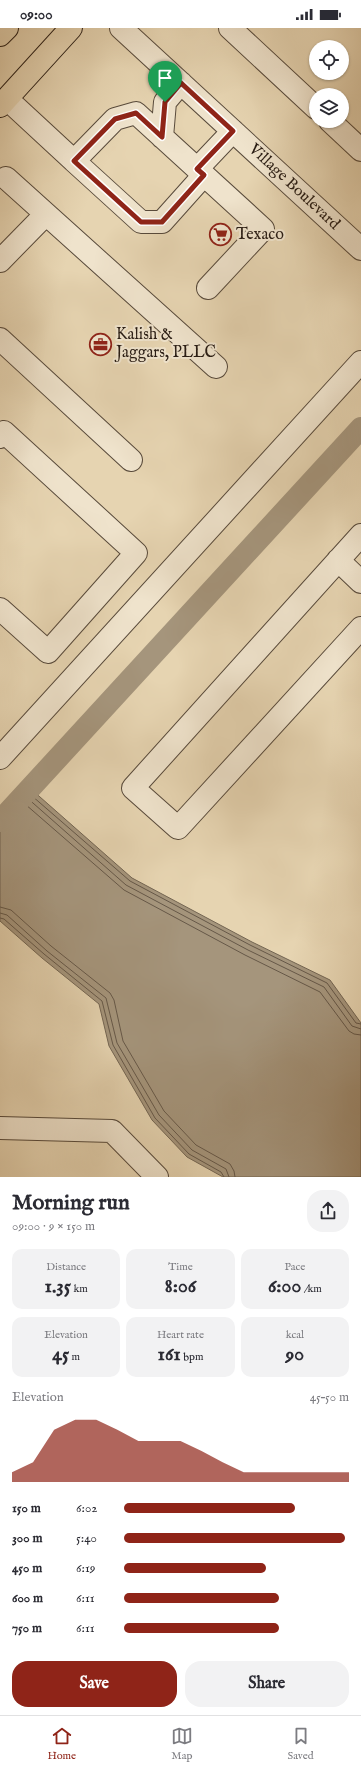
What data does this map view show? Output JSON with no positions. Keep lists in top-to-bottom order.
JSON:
{
  "streets": {
    "street": ["Village Boulevard"]
  },
  "places": {
    "supermarket": ["Texaco"],
    "office": ["Kalish & Jaggars, PLLC"]
  },
  "page": {
    "status": "09:00",
    "heading": ["Morning run", "09:00 · 9 × 150 m"],
    "stats": [
      ["Distance", "1.35 km"],
      ["Time", "8:06"],
      ["Pace", "6:00 /km"],
      ["Elevation", "45 m"],
      ["Heart rate", "161 bpm"],
      ["kcal", "90"]
    ],
    "chart": ["Elevation", "45–50 m"],
    "list": [
      {
        "name": "150 m",
        "note": "6:02"
      },
      {
        "name": "300 m",
        "note": "5:40"
      },
      {
        "name": "450 m",
        "note": "6:19"
      },
      {
        "name": "600 m",
        "note": "6:11"
      },
      {
        "name": "750 m",
        "note": "6:11"
      }
    ],
    "buttons": ["Save", "Share"],
    "tabs": ["Home", "Map", "Saved"]
  }
}
